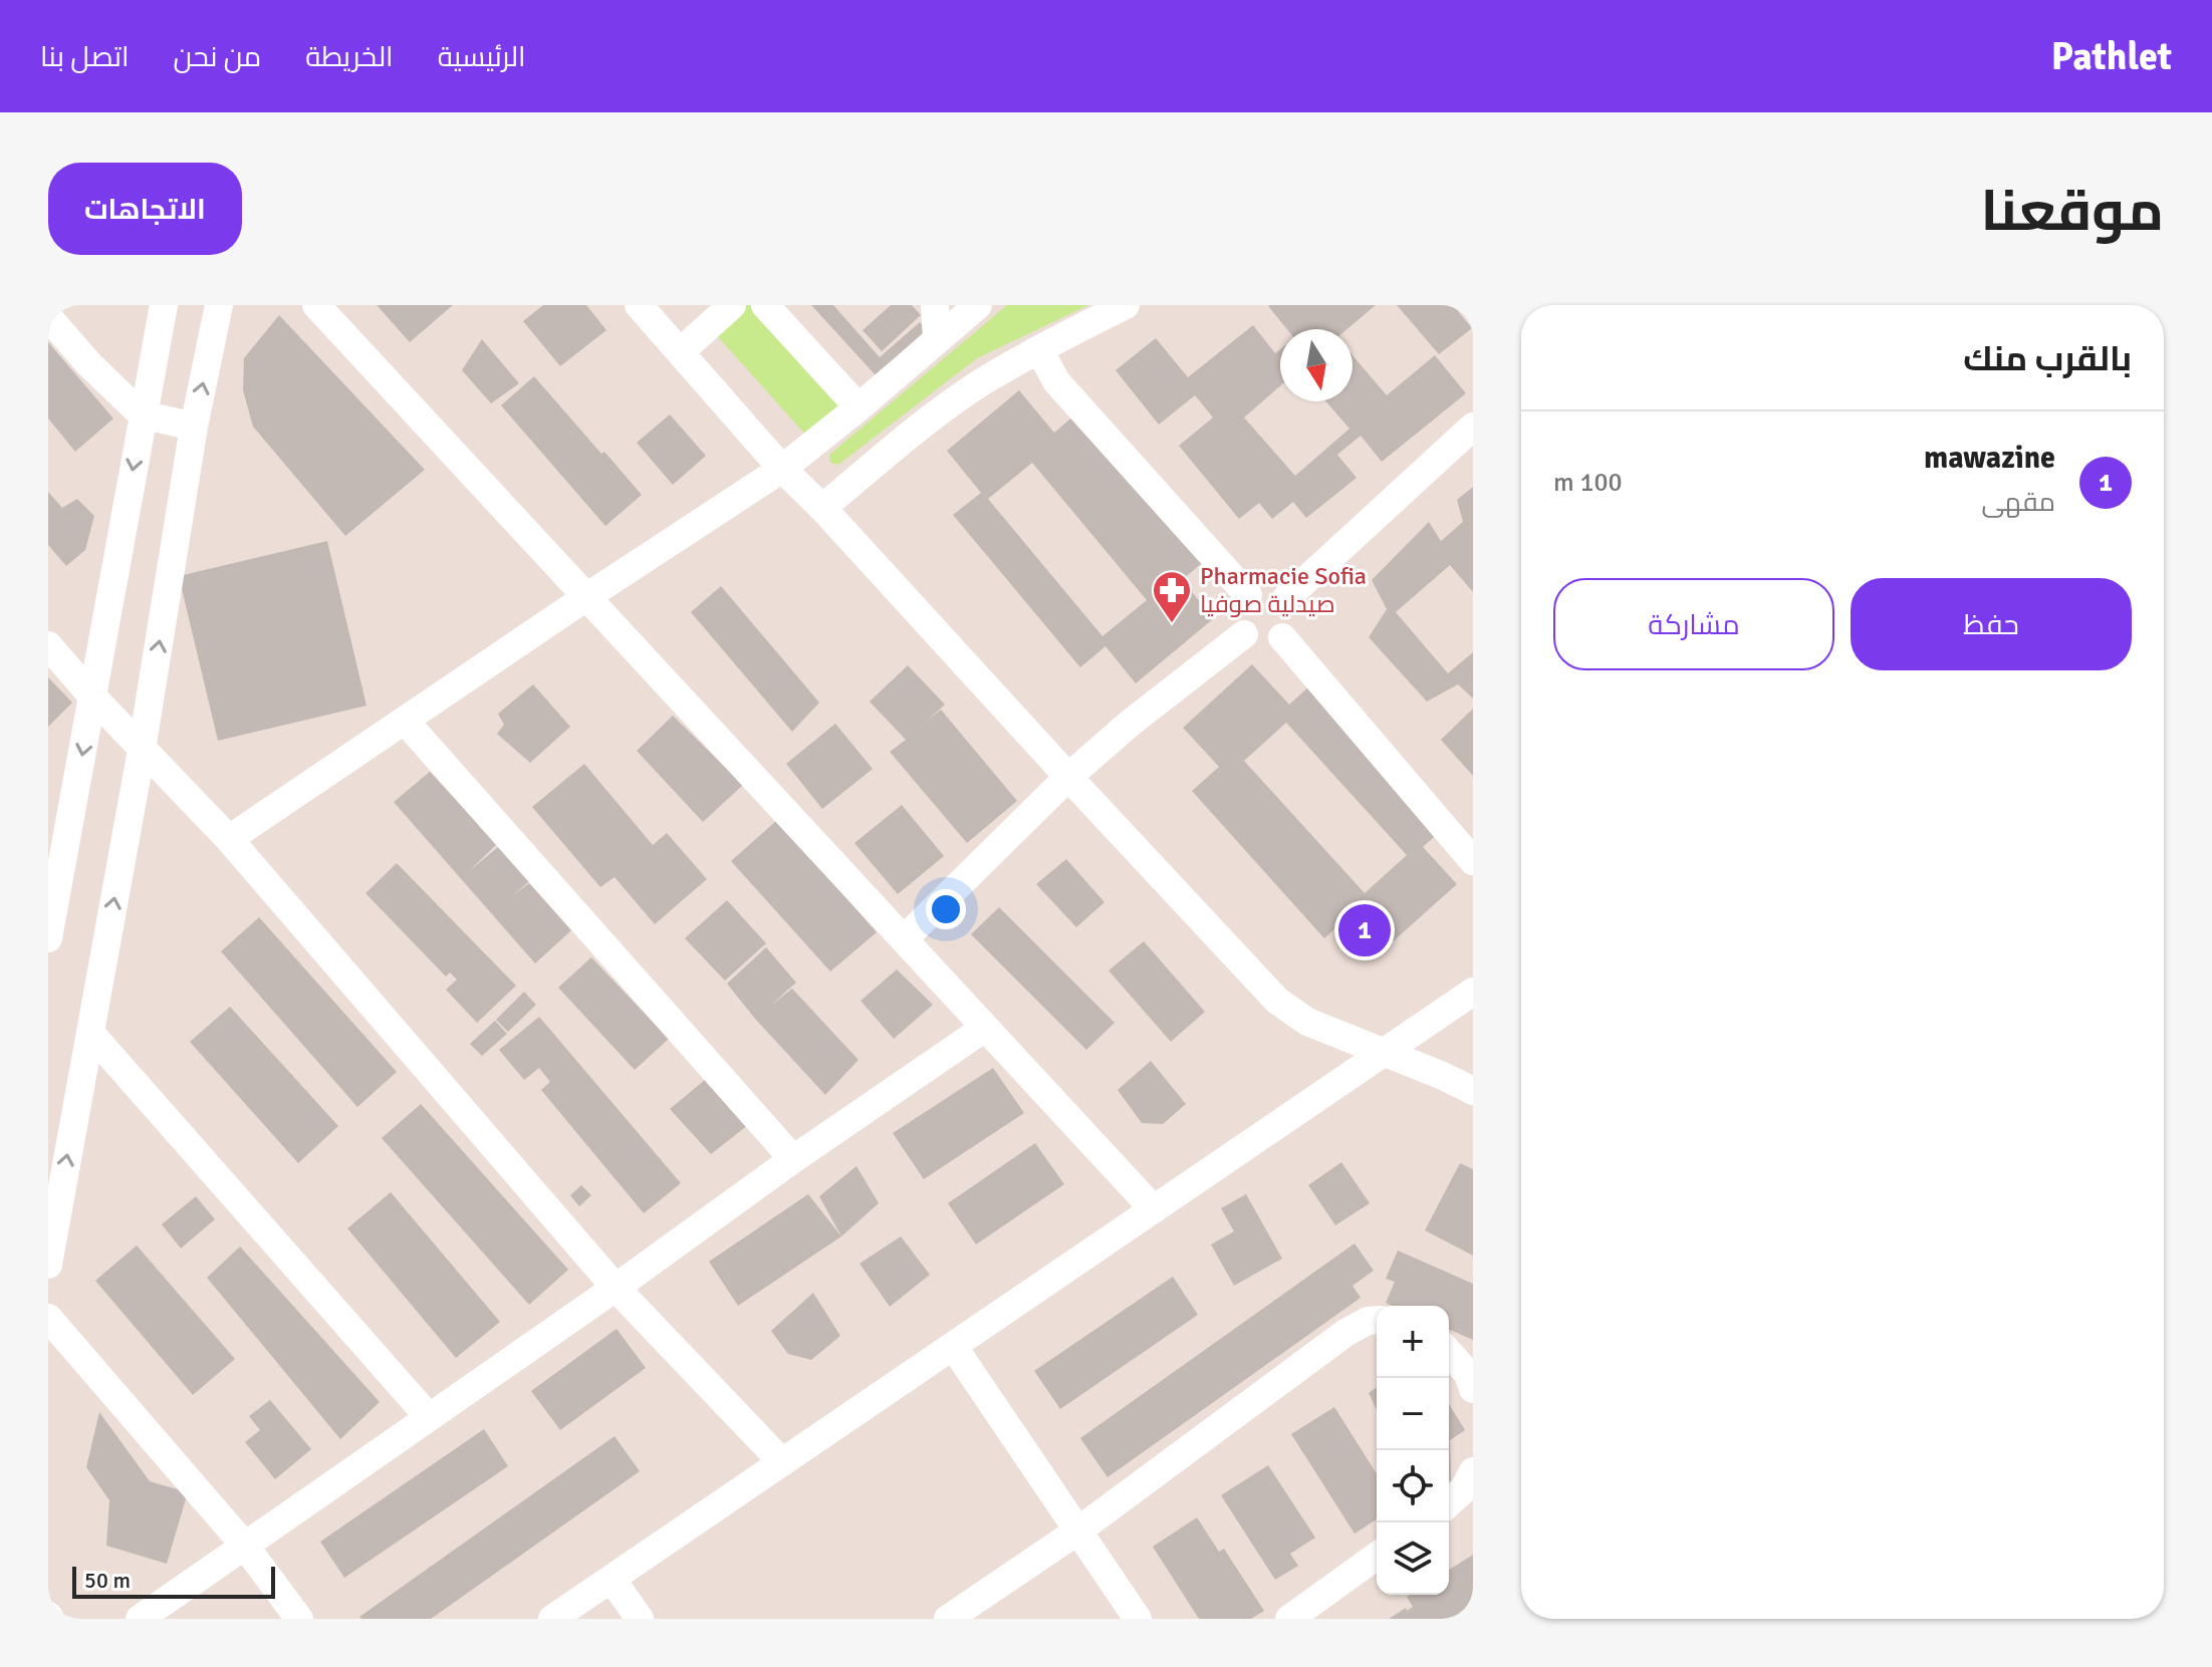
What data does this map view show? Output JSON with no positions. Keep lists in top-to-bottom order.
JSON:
{
  "places": {
    "pharmacy": ["Pharmacie Sofia صيدلية صوفيا"]
  },
  "scale_bar": "50 m",
  "north": "bottom",
  "page": {
    "header": "Pathlet",
    "nav": [
      "الرئيسية",
      "الخريطة",
      "من نحن",
      "اتصل بنا"
    ],
    "title": "موقعنا",
    "buttons": [
      "الاتجاهات",
      ["حفظ", "مشاركة"]
    ],
    "heading": "بالقرب منك",
    "list": [
      {
        "mark": "1",
        "name": "mawazine",
        "note": "مقهى",
        "value": "100 m"
      }
    ],
    "pins": "1",
    "map_buttons": ["+", "−"],
    "scale": "50 m"
  }
}
